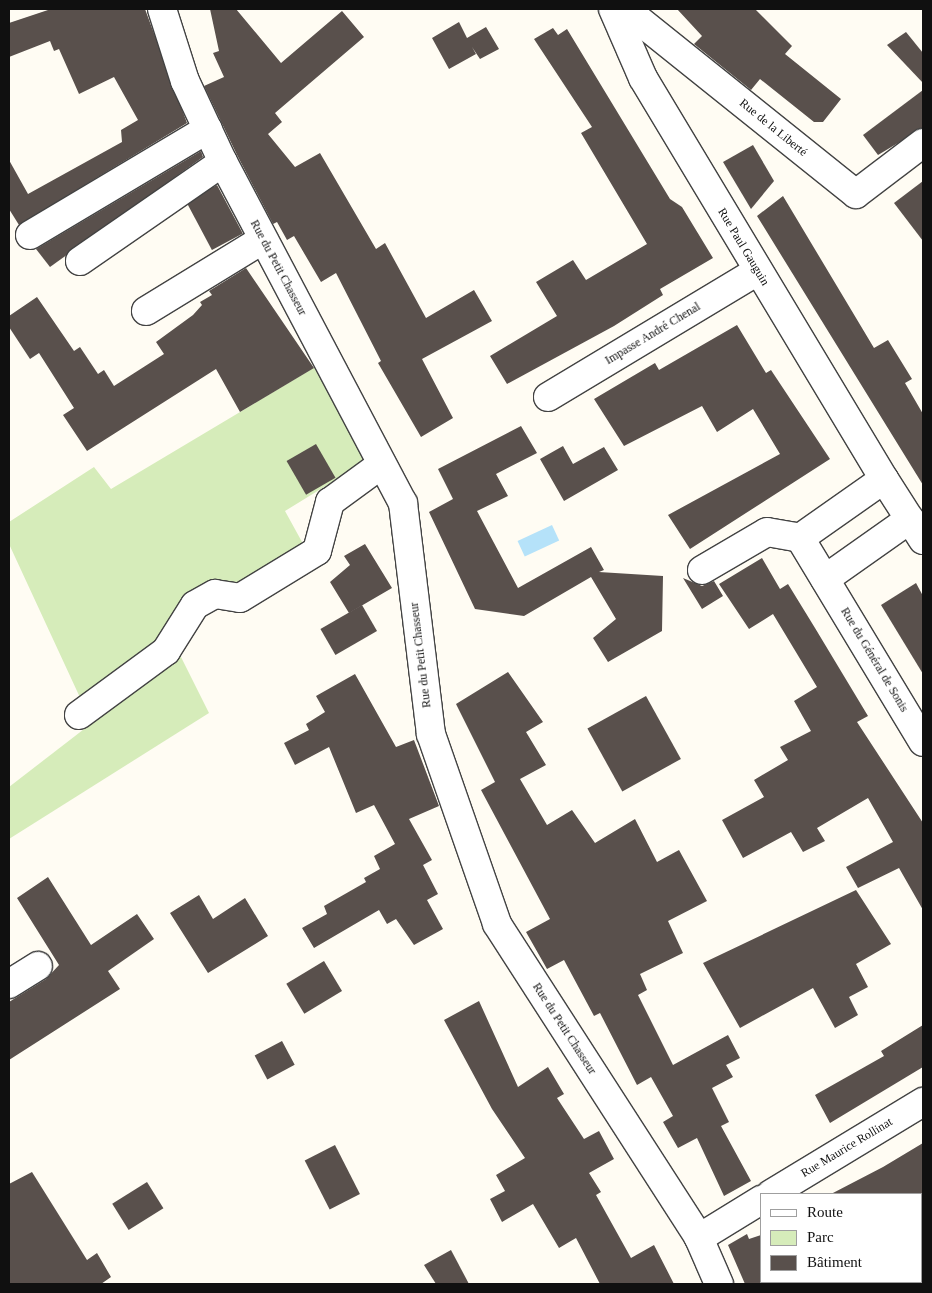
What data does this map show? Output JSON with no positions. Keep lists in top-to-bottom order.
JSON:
{
  "streets": {
    "street": [
      "Rue de la Liberté",
      "Rue Paul Gauguin",
      "Rue du Petit Chasseur",
      "Impasse André Chenal",
      "Rue du Général de Sonis",
      "Rue Maurice Rollinat"
    ]
  },
  "crossings": [
    ["Rue Paul Gauguin", "Impasse André Chenal"]
  ],
  "legend": ["Route", "Parc", "Bâtiment"]
}
